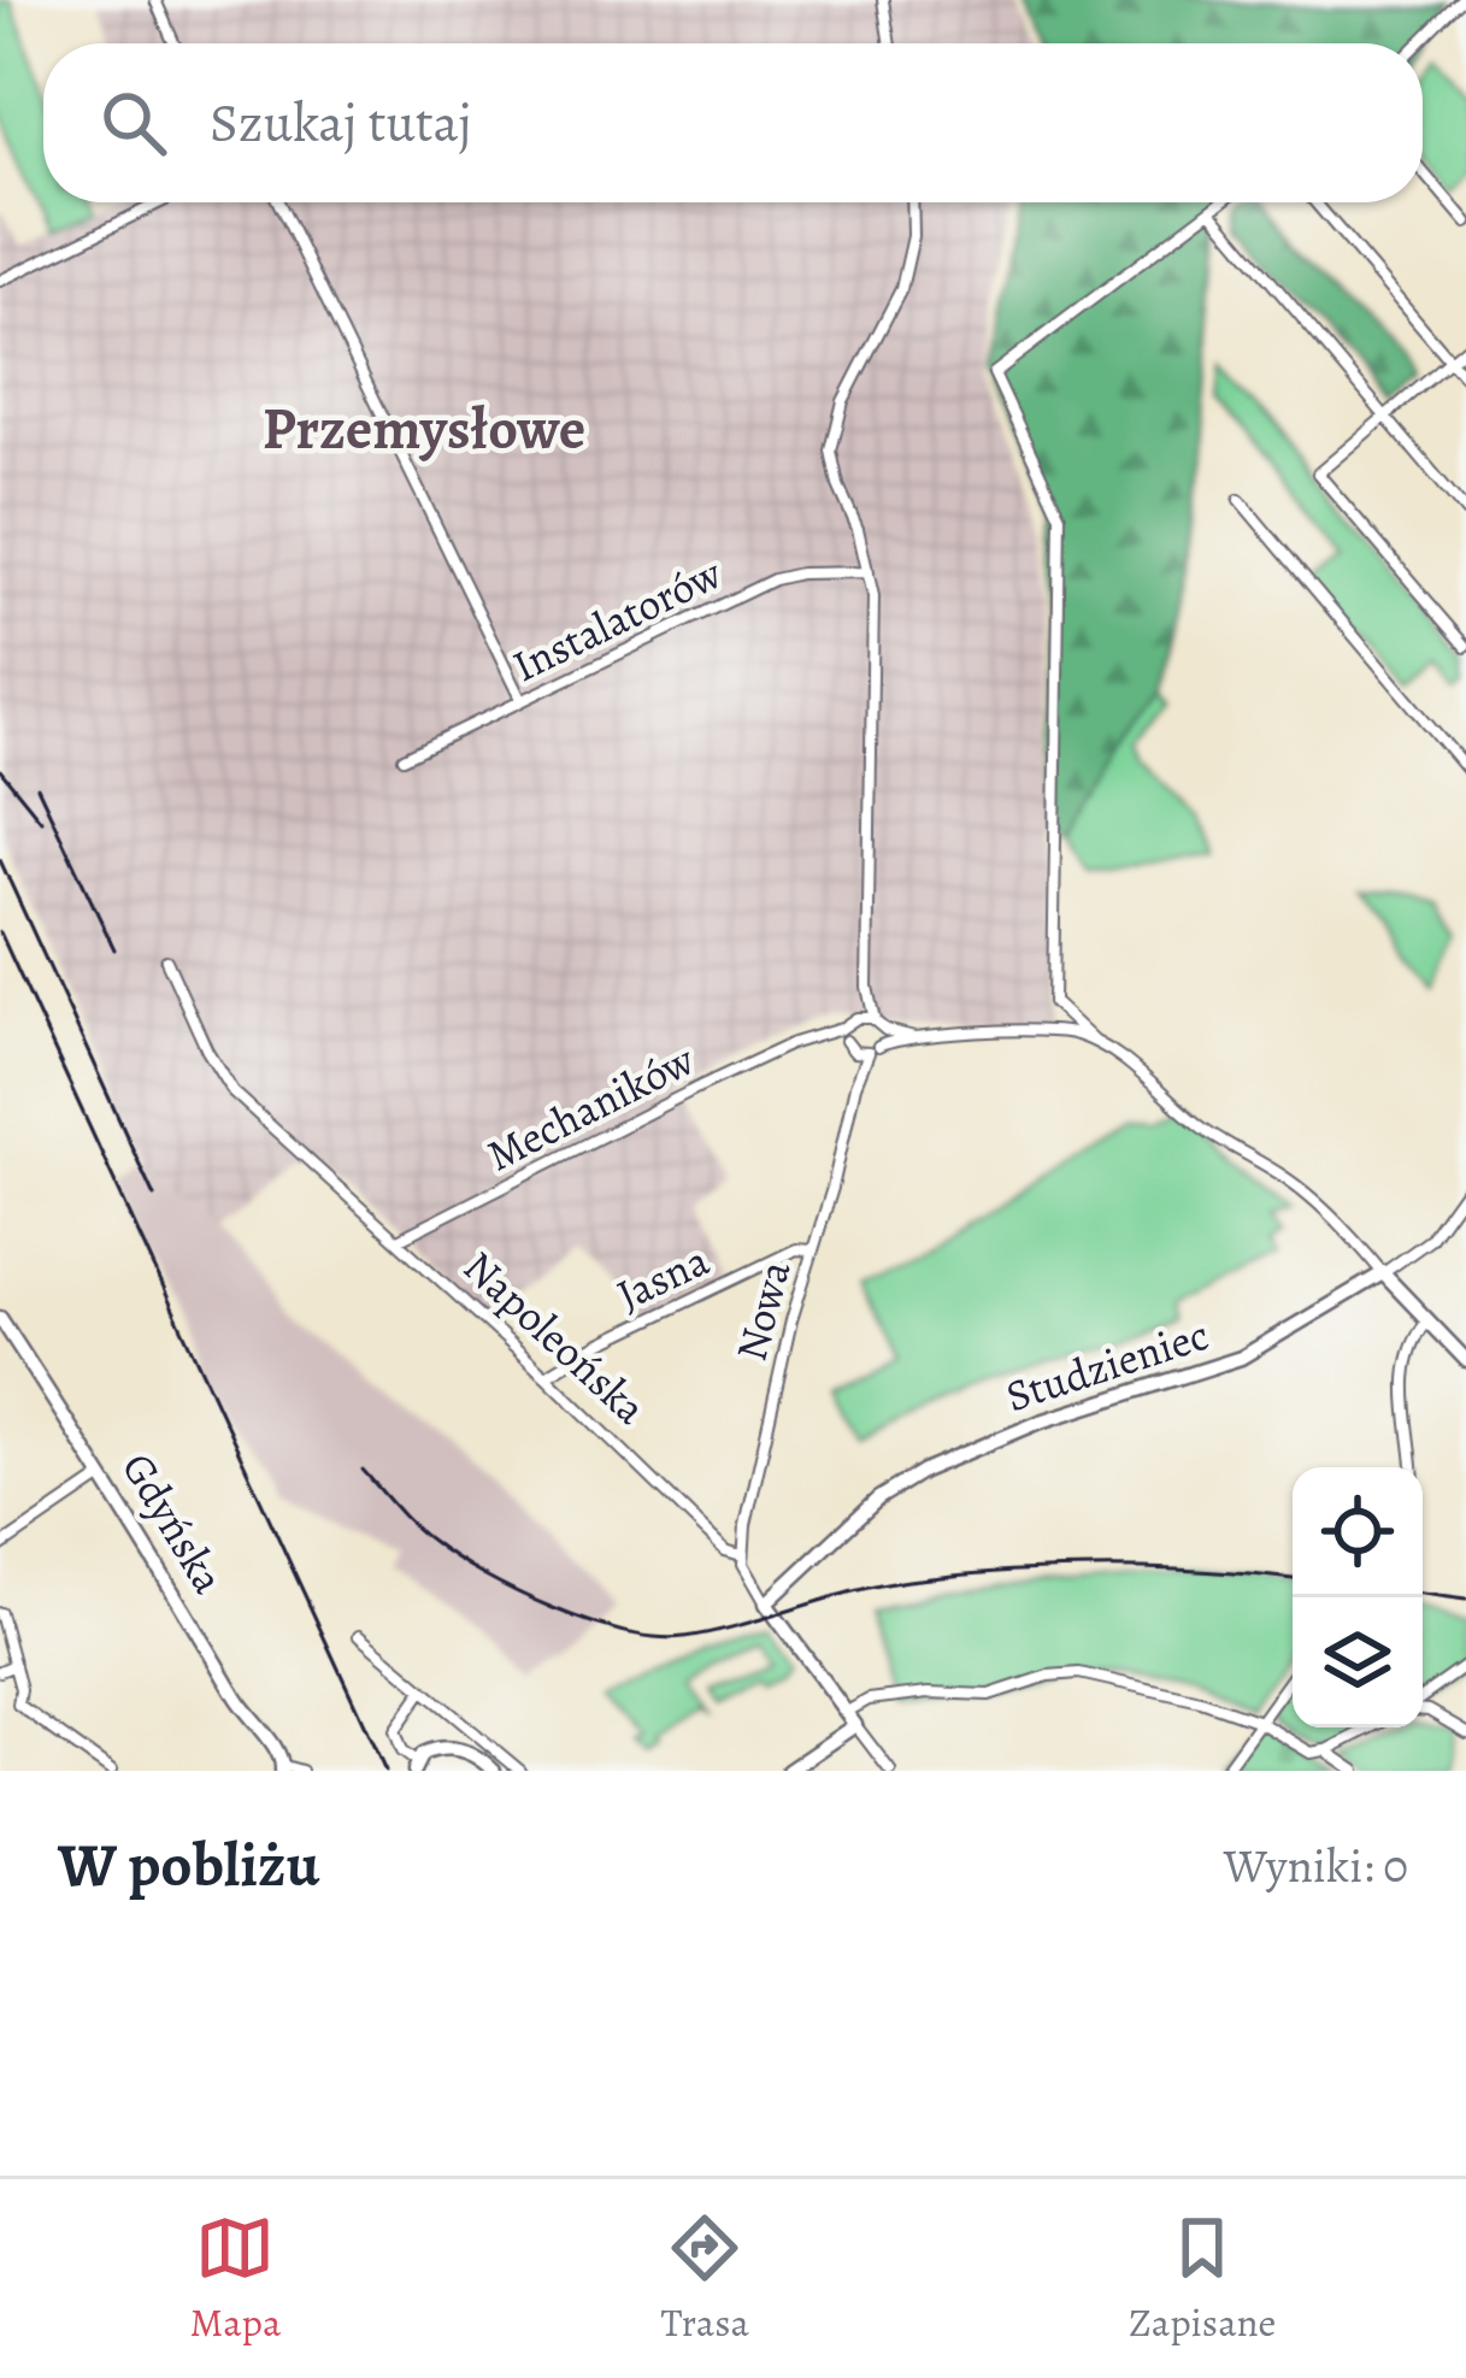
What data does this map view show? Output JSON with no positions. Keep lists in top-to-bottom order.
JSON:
{
  "streets": {
    "main road": ["Napoleońska", "Studzieniec", "Gdyńska"],
    "street": [
      "Instalatorów",
      "Mechaników",
      "Jasna",
      "Nowa"
    ]
  },
  "crossings": [
    ["Mechaników", "Napoleońska"],
    ["Jasna", "Nowa"],
    ["Jasna", "Napoleońska"],
    ["Nowa", "Napoleońska"],
    ["Napoleońska", "Studzieniec"]
  ],
  "districts": ["Przemysłowe"],
  "page": {
    "search": "Szukaj tutaj",
    "heading": ["W pobliżu", "Wyniki: 0"],
    "nav": ["Mapa", "Trasa", "Zapisane"]
  }
}
